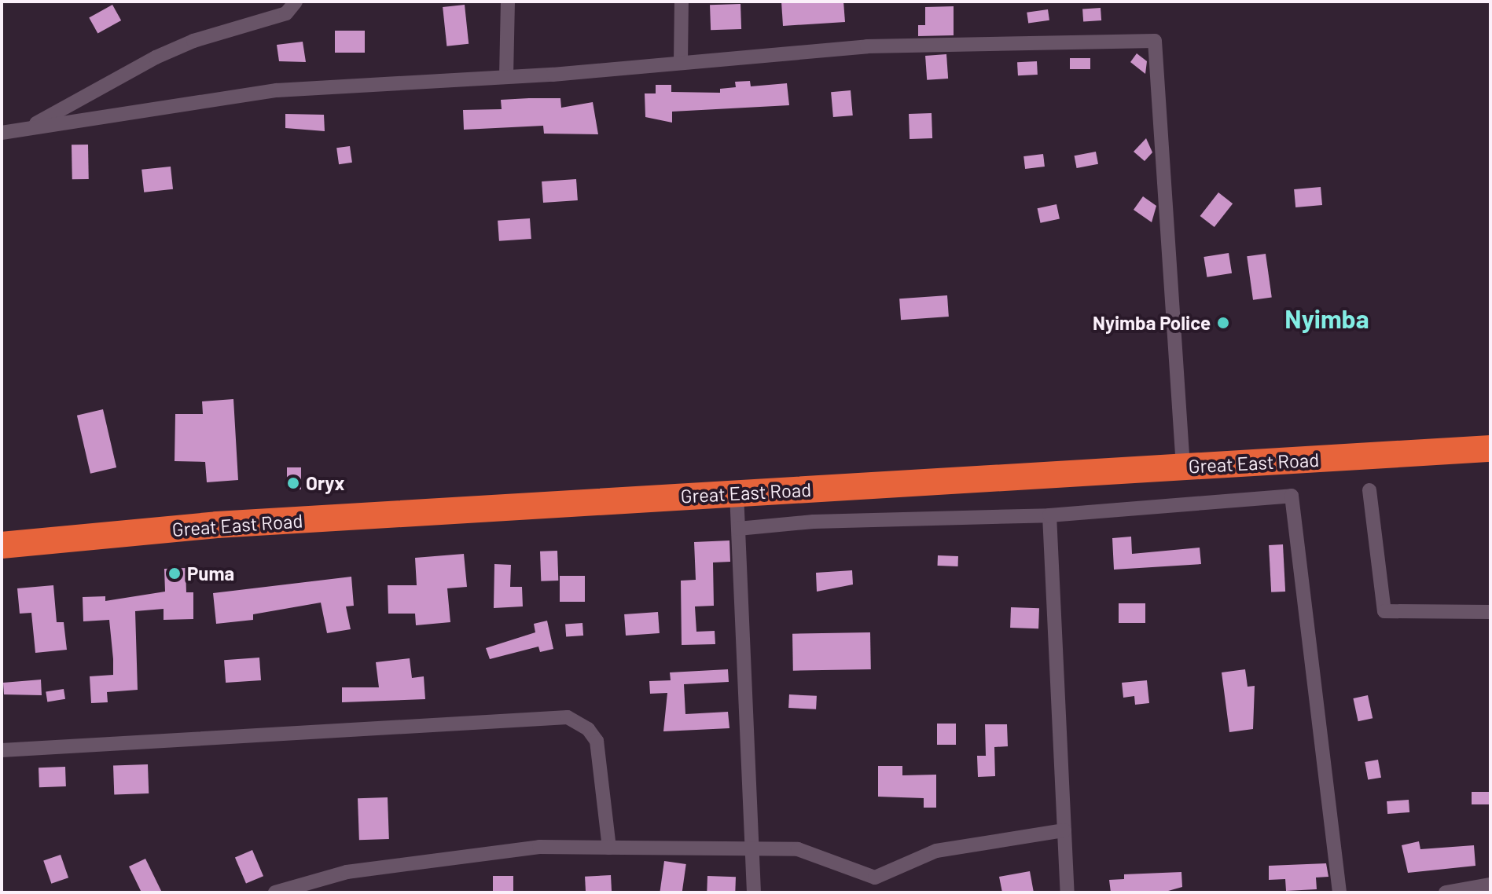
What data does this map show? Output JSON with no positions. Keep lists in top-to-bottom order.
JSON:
{
  "streets": {
    "highway": ["Great East Road"]
  },
  "districts": ["Nyimba"],
  "places": ["Nyimba Police", "Oryx", "Puma"]
}
